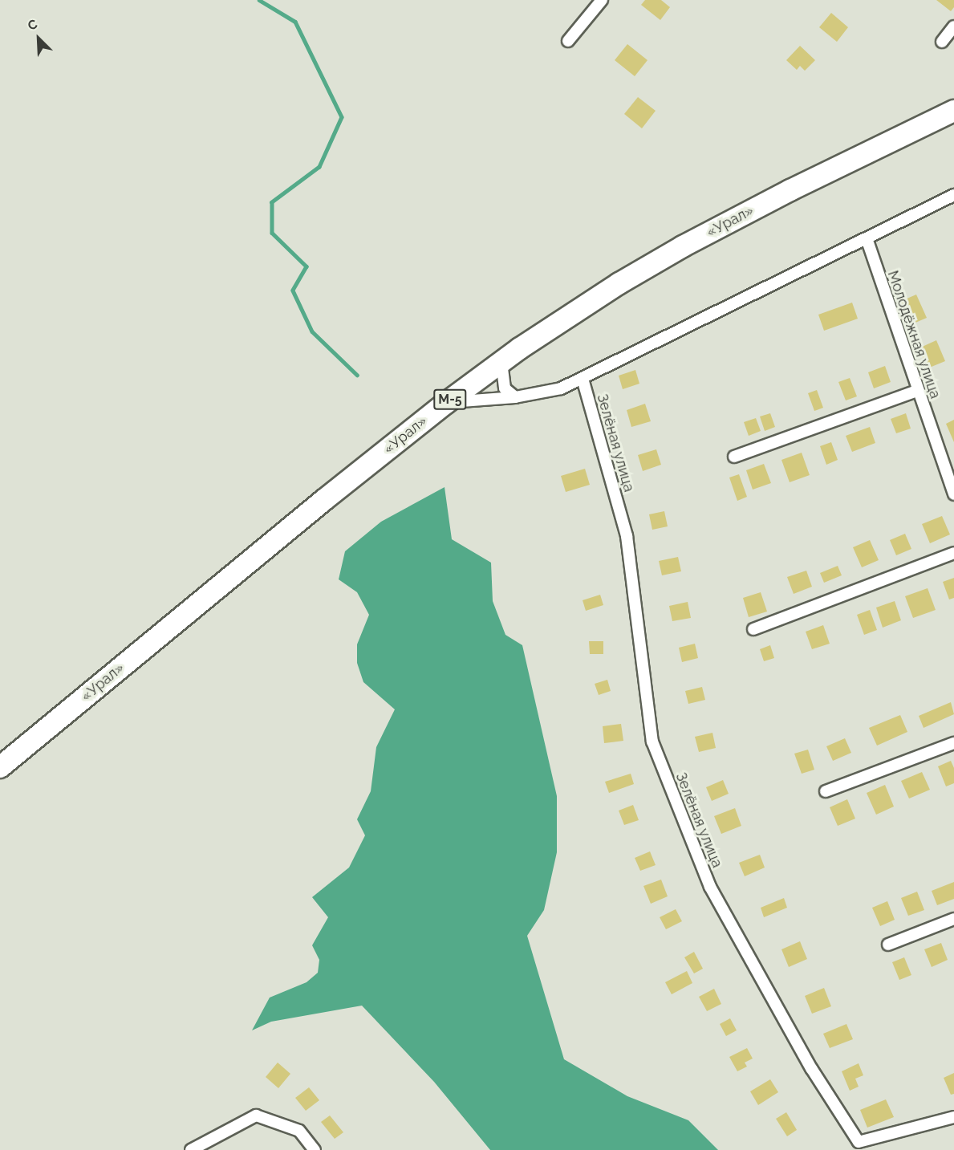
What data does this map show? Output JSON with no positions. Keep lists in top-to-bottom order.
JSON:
{
  "streets": {
    "highway": ["«Урал»", "М-5"],
    "street": ["Молодёжная улица", "Зелёная улица"]
  },
  "north": "top left"
}
